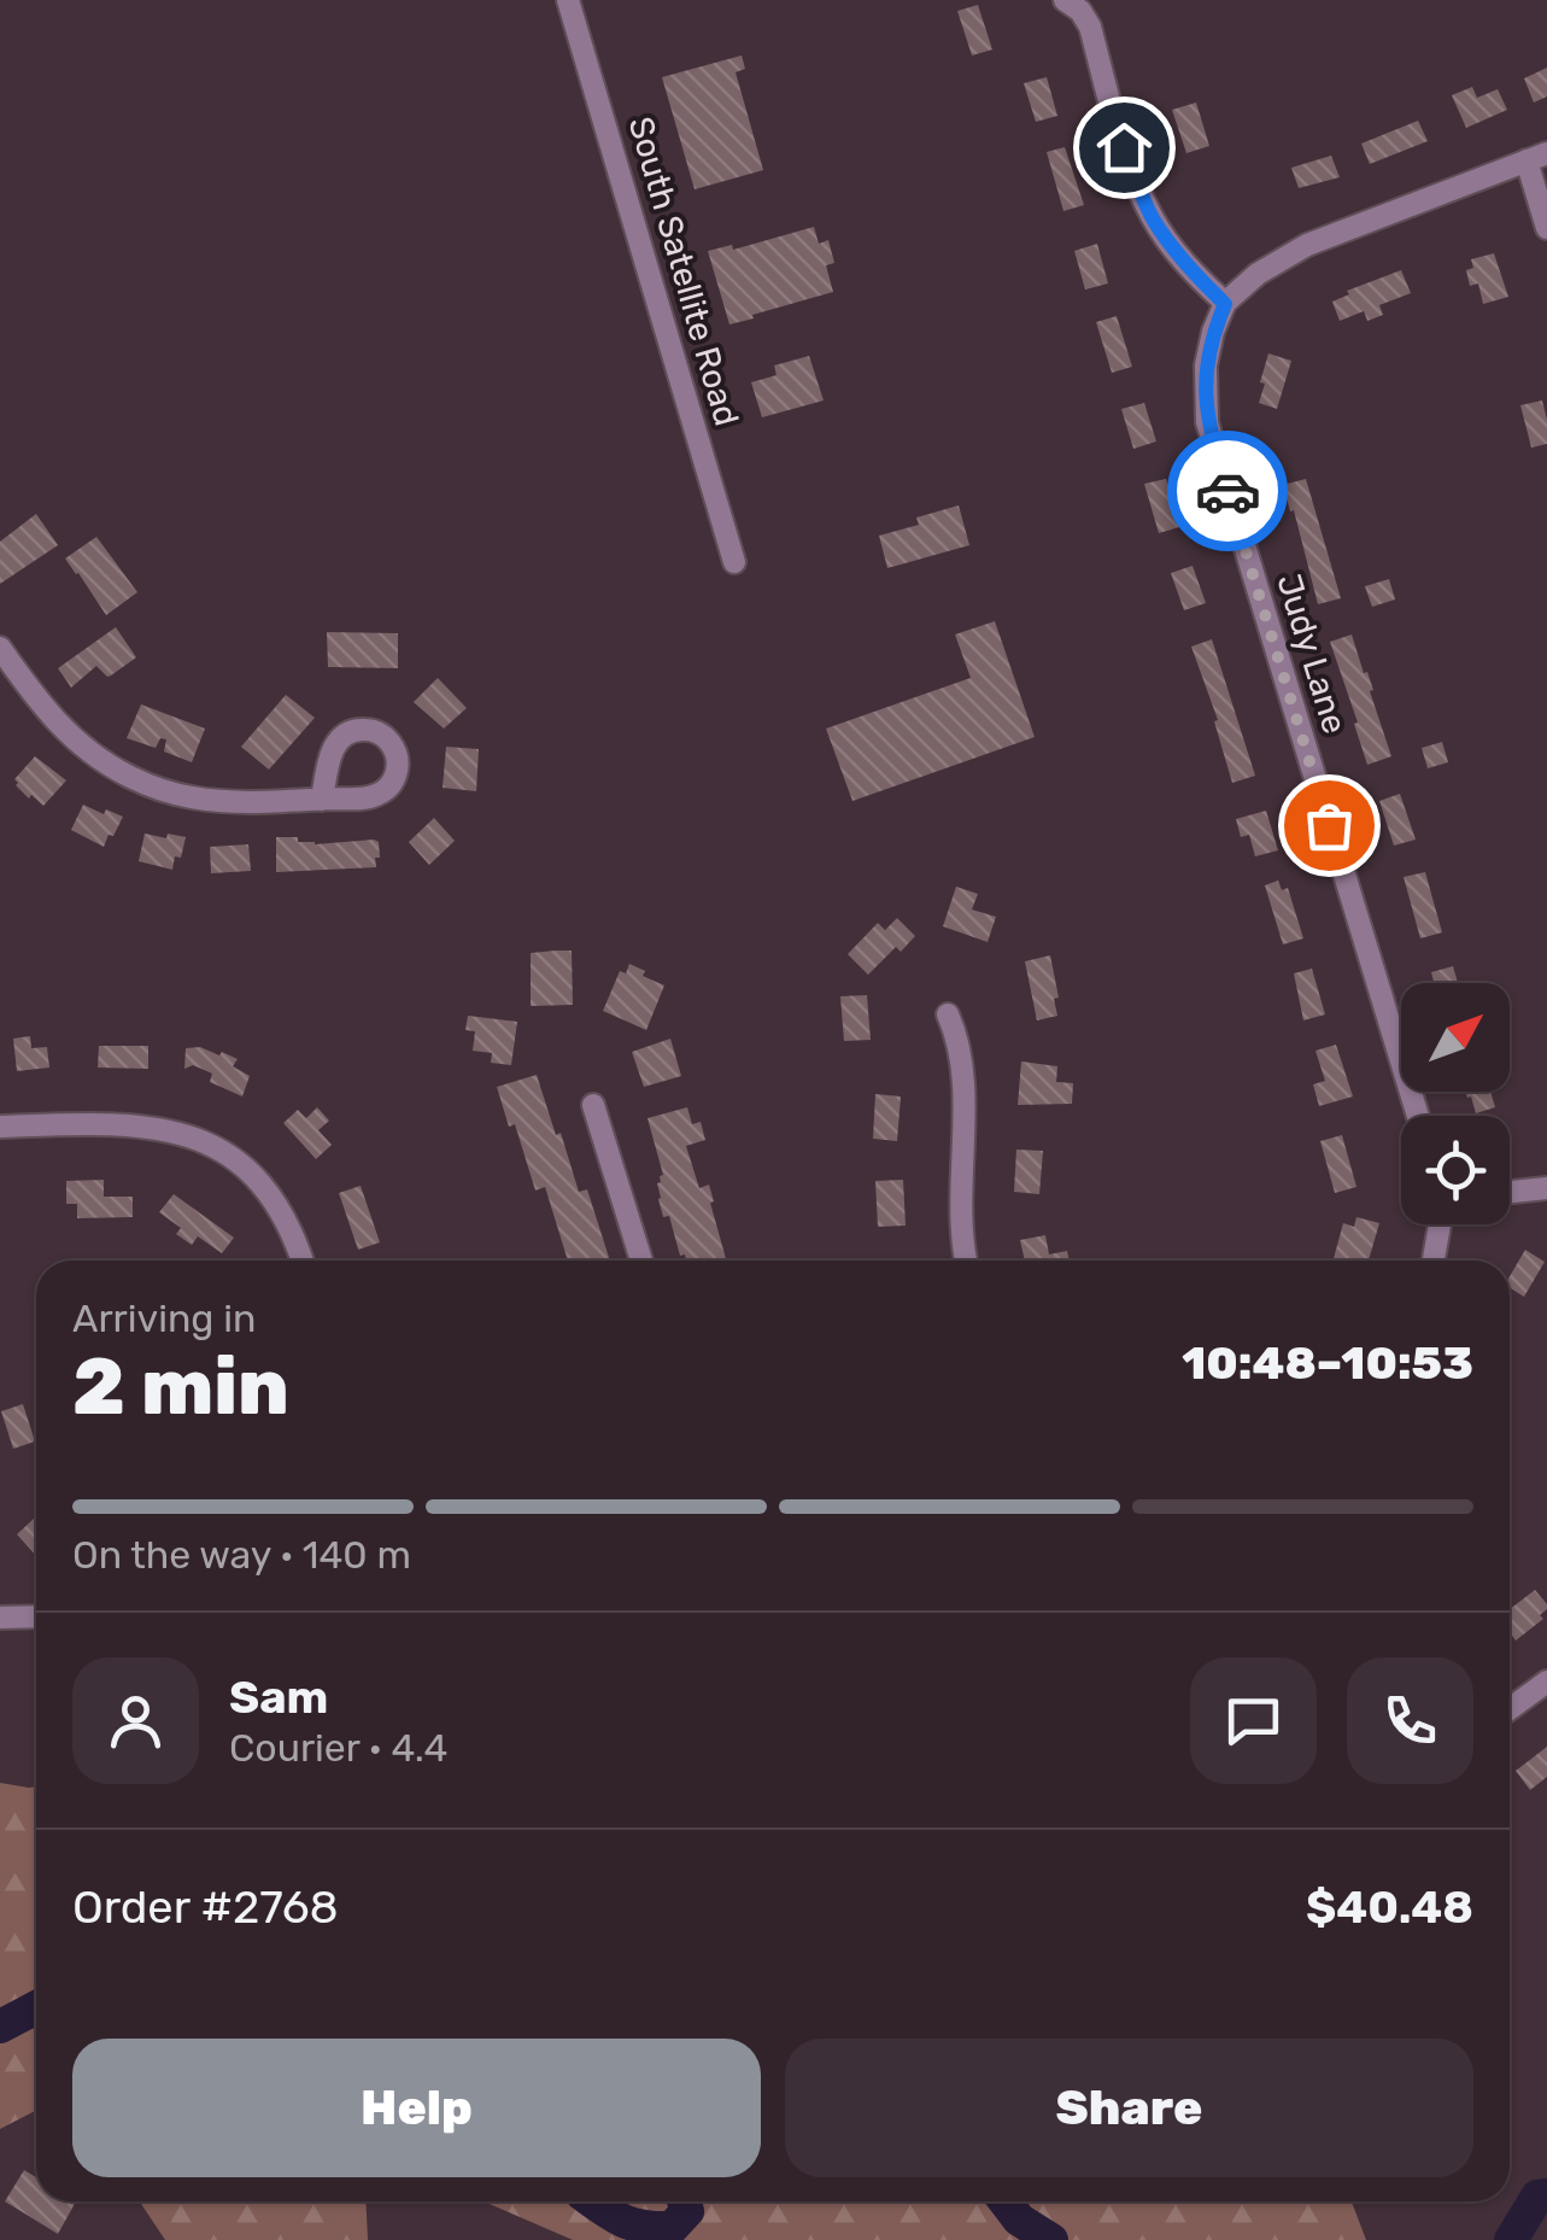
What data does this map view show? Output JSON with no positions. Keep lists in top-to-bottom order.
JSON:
{
  "streets": {
    "street": ["South Satellite Road", "Judy Lane"]
  },
  "north": "top right",
  "page": {
    "heading": ["2 min", "Arriving in", "10:48–10:53"],
    "panel": [
      "Sam",
      "Courier · 4.4",
      "Order #2768",
      "$40.48"
    ],
    "bar": "On the way · 140 m",
    "buttons": ["Help", "Share"]
  }
}
